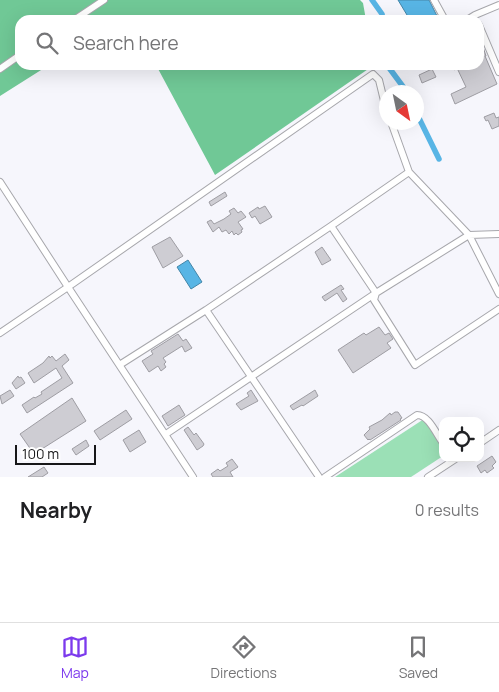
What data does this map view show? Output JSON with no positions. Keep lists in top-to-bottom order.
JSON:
{
  "scale_bar": "100 m",
  "north": "bottom right",
  "page": {
    "search": "Search here",
    "scale": "100 m",
    "heading": ["Nearby", "0 results"],
    "nav": ["Map", "Directions", "Saved"]
  }
}
